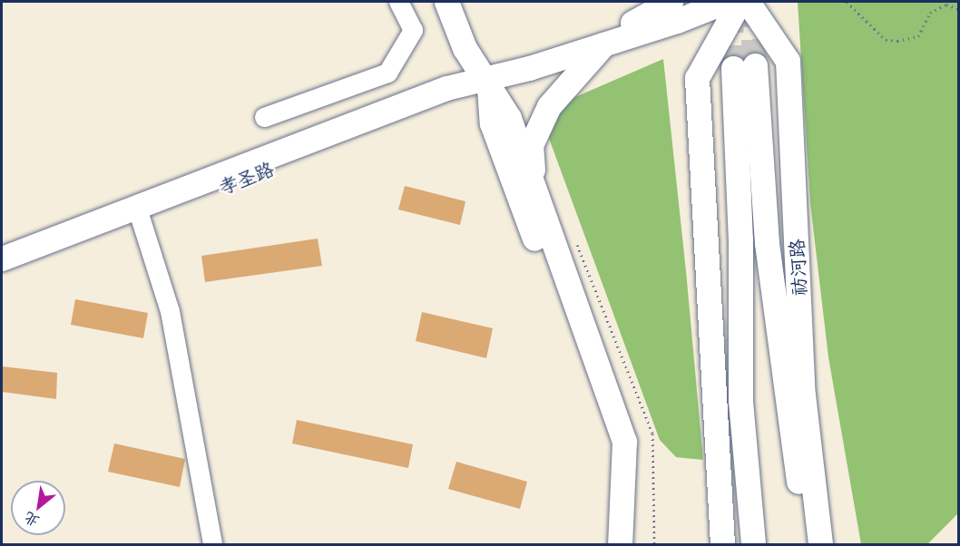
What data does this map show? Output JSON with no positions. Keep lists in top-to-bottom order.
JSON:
{
  "streets": {
    "main road": ["孝圣路", "祊河路"]
  },
  "north": "bottom left"
}
